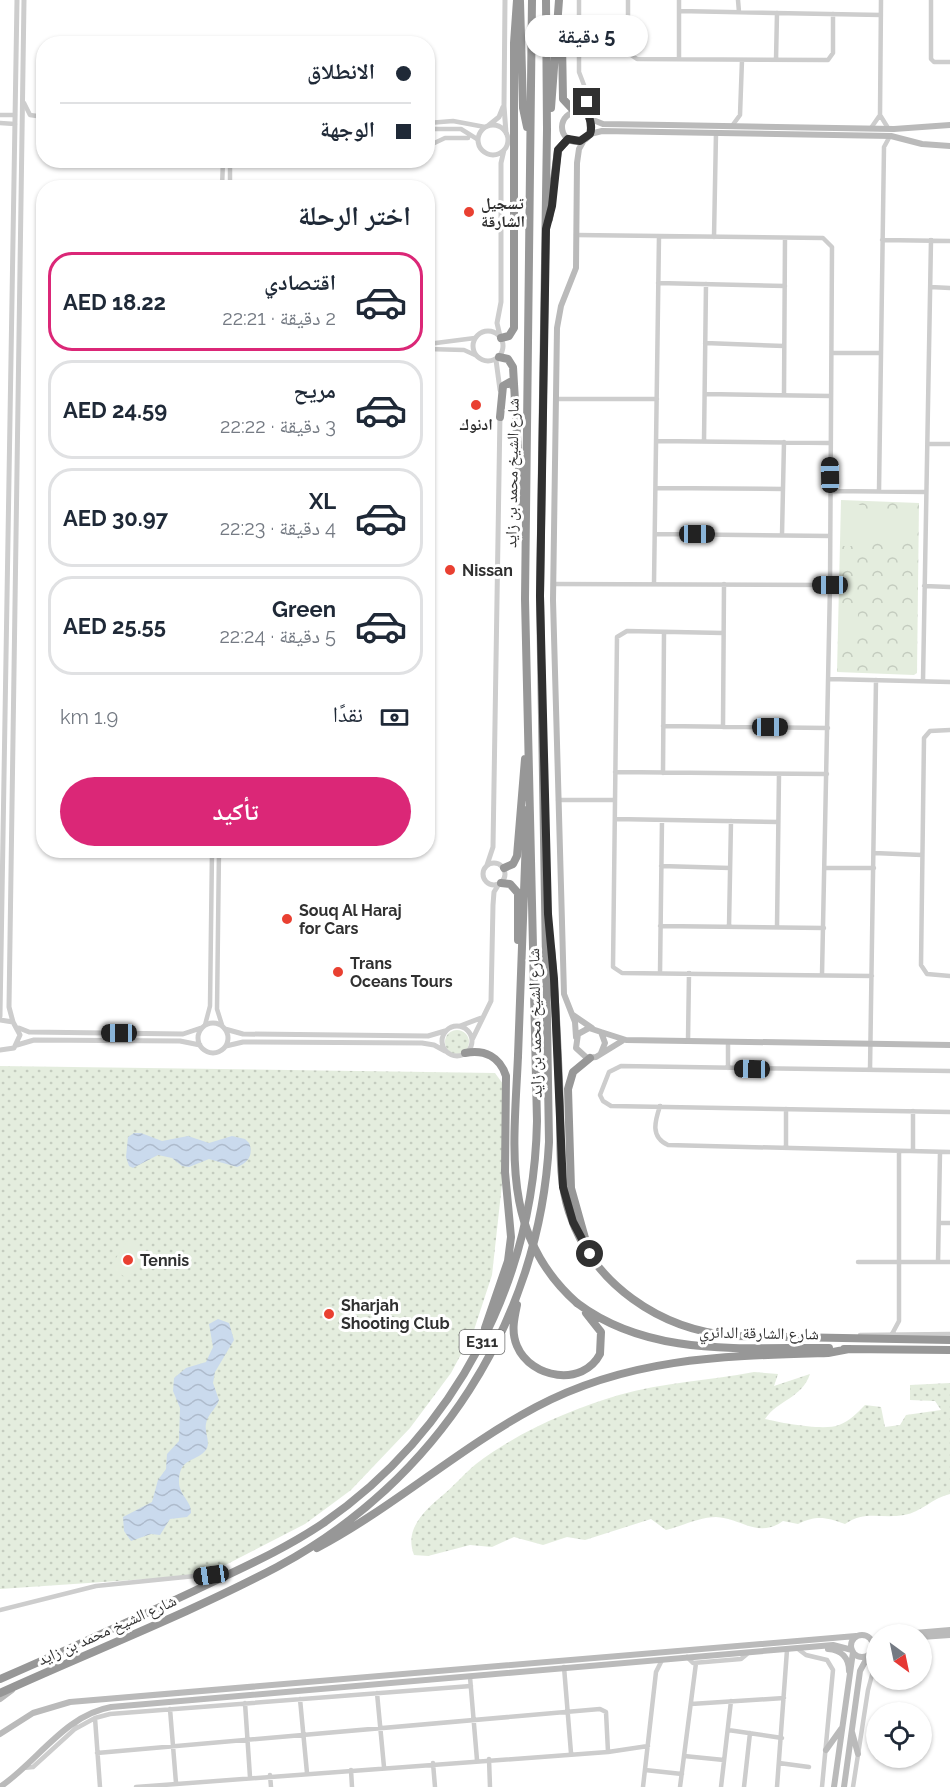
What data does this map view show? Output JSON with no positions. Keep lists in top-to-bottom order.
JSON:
{
  "streets": {
    "highway": ["شارع الشيخ محمد بن زايد", "شارع الشارقة الدائري", "E311"]
  },
  "places": [
    "تسجيل الشارقة",
    "ادنوك",
    "Nissan",
    "Souq Al Haraj for Cars",
    "Trans Oceans Tours",
    "Tennis",
    "Sharjah Shooting Club"
  ],
  "north": "bottom right",
  "page": {
    "bubble": "5 دقيقة",
    "banner": ["الانطلاق", "الوجهة"],
    "heading": "اختر الرحلة",
    "list": [
      {
        "name": "اقتصادي",
        "note": "2 دقيقة · 22:21",
        "value": "AED 18.22"
      },
      {
        "name": "مريح",
        "note": "3 دقيقة · 22:22",
        "value": "AED 24.59"
      },
      {
        "name": "XL",
        "note": "4 دقيقة · 22:23",
        "value": "AED 30.97"
      },
      {
        "name": "Green",
        "note": "5 دقيقة · 22:24",
        "value": "AED 25.55"
      }
    ],
    "pay": ["نقدًا", "1.9 km"],
    "buttons": "تأكيد"
  }
}
